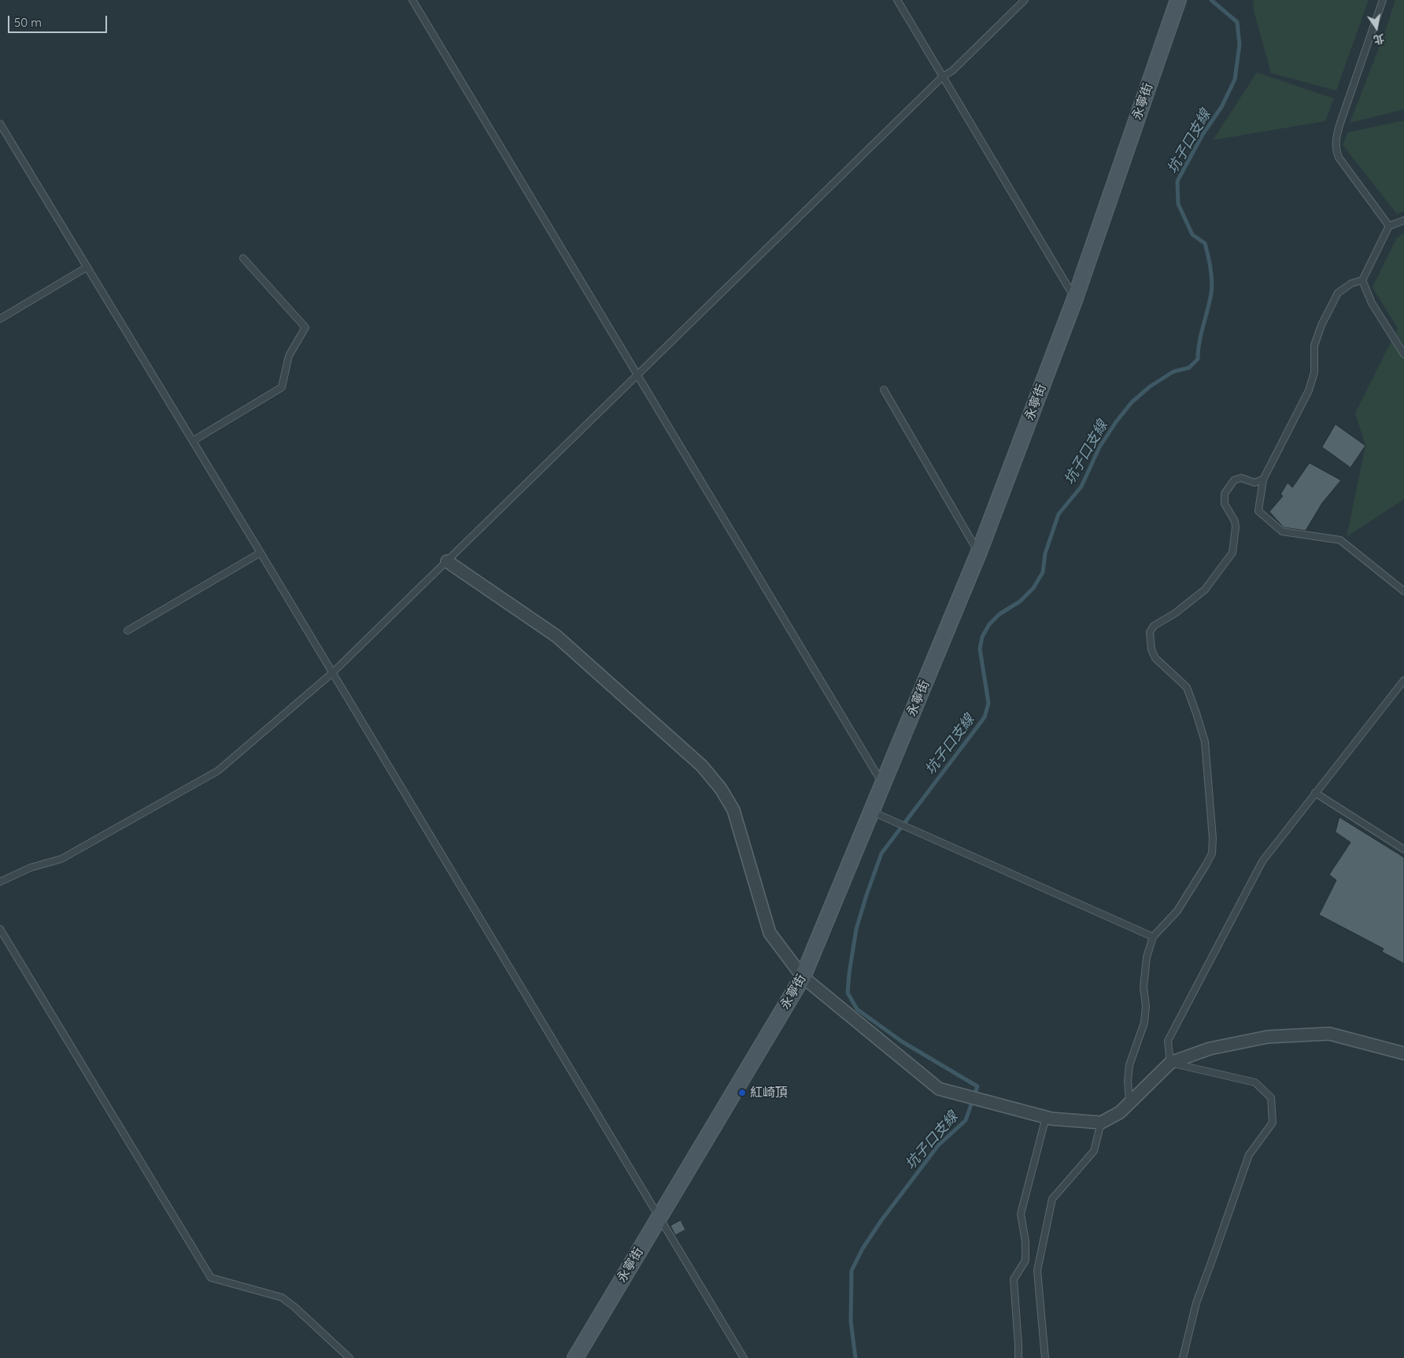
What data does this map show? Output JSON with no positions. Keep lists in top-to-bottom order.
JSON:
{
  "streets": {
    "street": ["永寧街"]
  },
  "water": ["坑子口支線"],
  "places": ["紅崎頂"],
  "scale_bar": "50 m",
  "north": "bottom"
}
